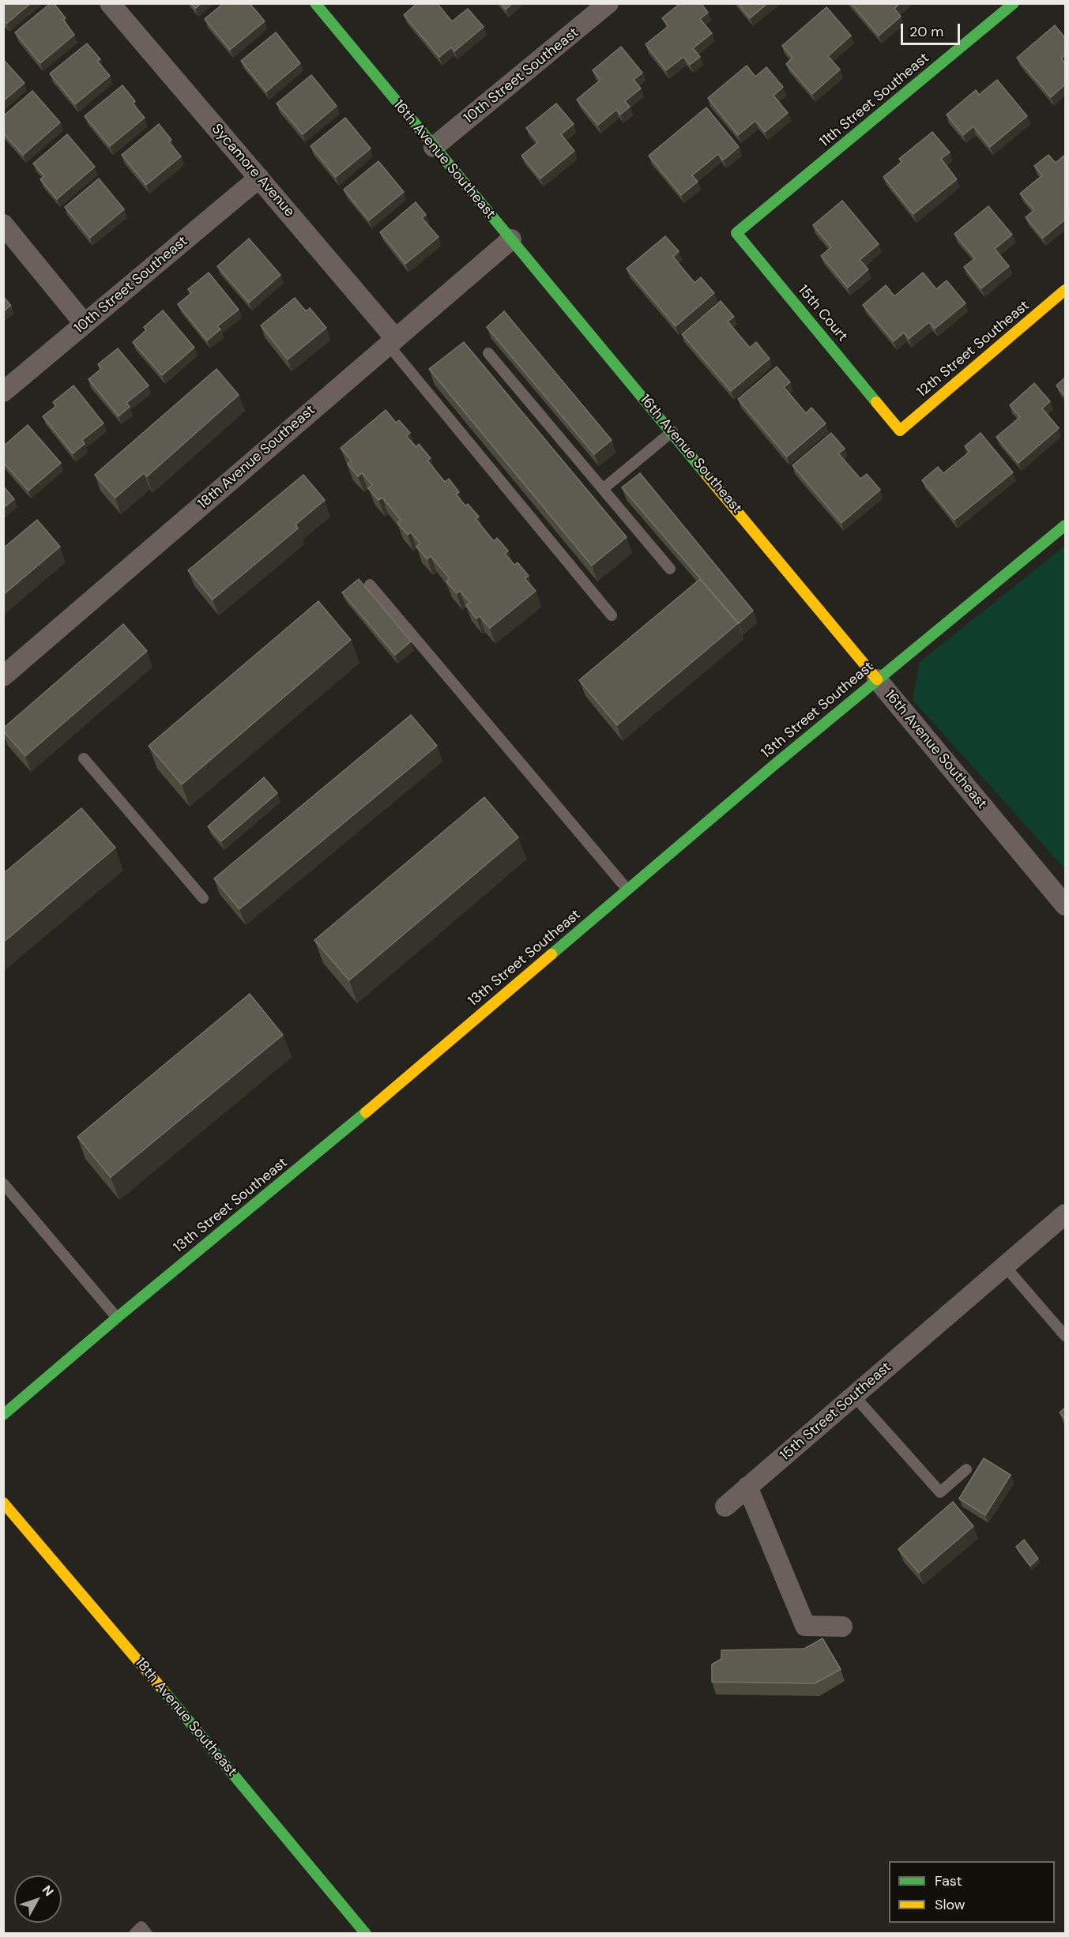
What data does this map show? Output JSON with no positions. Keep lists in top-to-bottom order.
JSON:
{
  "streets": {
    "street": [
      "10th Street Southeast",
      "11th Street Southeast",
      "16th Avenue Southeast",
      "Sycamore Avenue",
      "15th Court",
      "12th Street Southeast",
      "18th Avenue Southeast",
      "13th Street Southeast",
      "15th Street Southeast"
    ]
  },
  "crossings": [
    ["10th Street Southeast", "16th Avenue Southeast"],
    ["10th Street Southeast", "Sycamore Avenue"],
    ["11th Street Southeast", "15th Court"],
    ["16th Avenue Southeast", "18th Avenue Southeast"],
    ["16th Avenue Southeast", "13th Street Southeast"],
    ["Sycamore Avenue", "18th Avenue Southeast"],
    ["15th Court", "12th Street Southeast"]
  ],
  "legend": ["Fast", "Slow"],
  "scale_bar": "20 m",
  "north": "top right"
}
